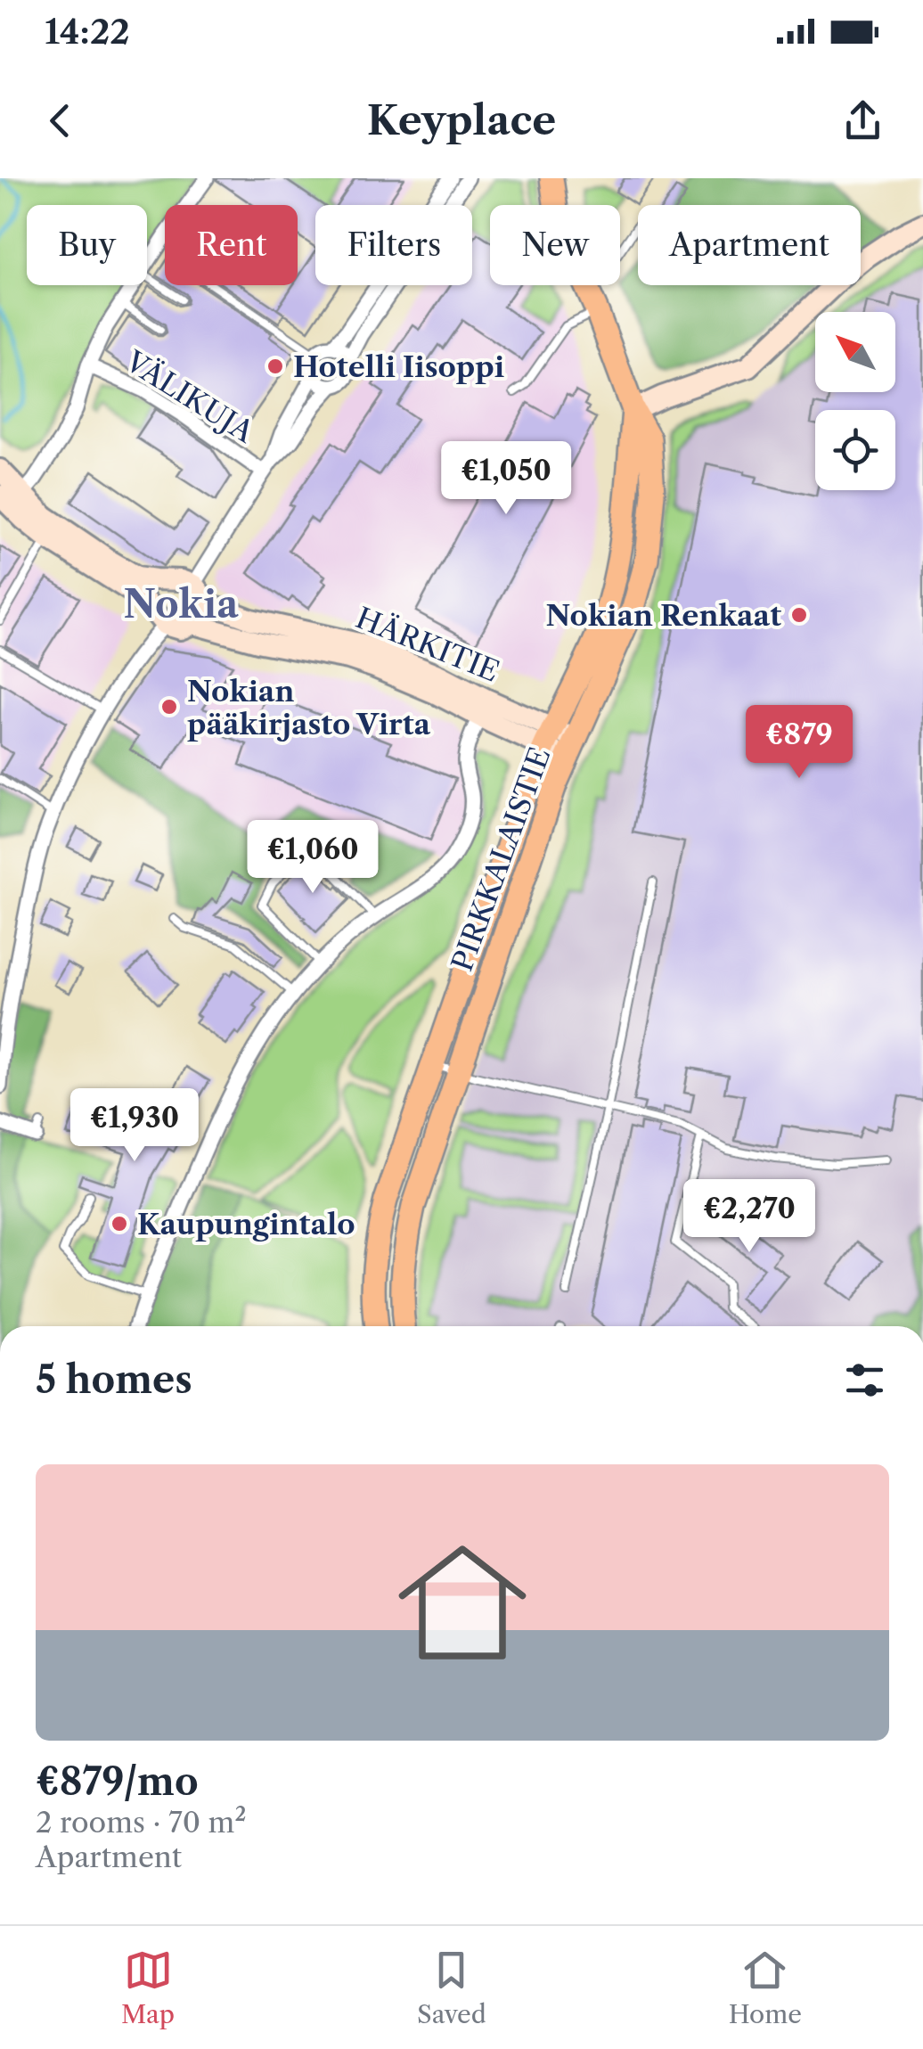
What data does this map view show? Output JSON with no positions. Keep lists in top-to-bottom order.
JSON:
{
  "streets": {
    "main road": ["HÄRKITIE", "PIRKKALAISTIE"],
    "street": ["VÄLIKUJA"]
  },
  "crossings": [
    ["HÄRKITIE", "PIRKKALAISTIE"]
  ],
  "districts": ["Nokia"],
  "places": [
    "Hotelli Iisoppi",
    "Nokian Renkaat",
    "Nokian pääkirjasto Virta",
    "Kaupungintalo"
  ],
  "north": "top left",
  "page": {
    "status": "14:22",
    "header": "Keyplace",
    "chip": [
      "Buy",
      "Rent",
      "Filters",
      "New",
      "Apartment"
    ],
    "price": [
      "€1,050",
      "€879",
      "€1,060",
      "€1,930",
      "€2,270"
    ],
    "heading": "5 homes",
    "list": [
      {
        "name": "€879/mo",
        "note": "2 rooms · 70 m² · Apartment"
      }
    ],
    "tabs": ["Map", "Saved", "Home"]
  }
}
